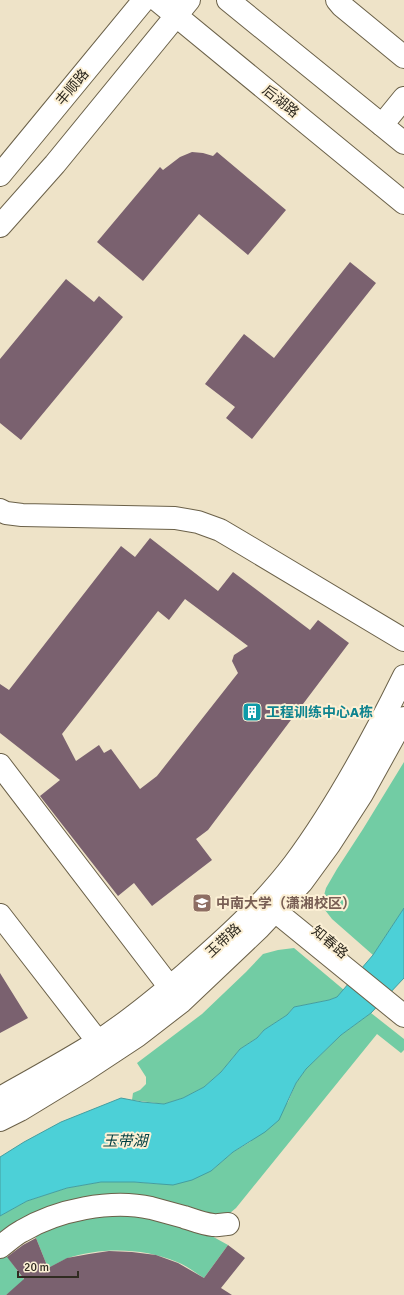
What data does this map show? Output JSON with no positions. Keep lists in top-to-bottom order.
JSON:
{
  "streets": {
    "street": [
      "丰顺路",
      "后湖路",
      "玉带路",
      "知春路"
    ]
  },
  "crossings": [
    ["玉带路", "知春路"]
  ],
  "water": ["玉带湖"],
  "places": {
    "building": ["工程训练中心A栋"],
    "school or university": ["中南大学（潇湘校区）"]
  },
  "scale_bar": "20 m"
}
